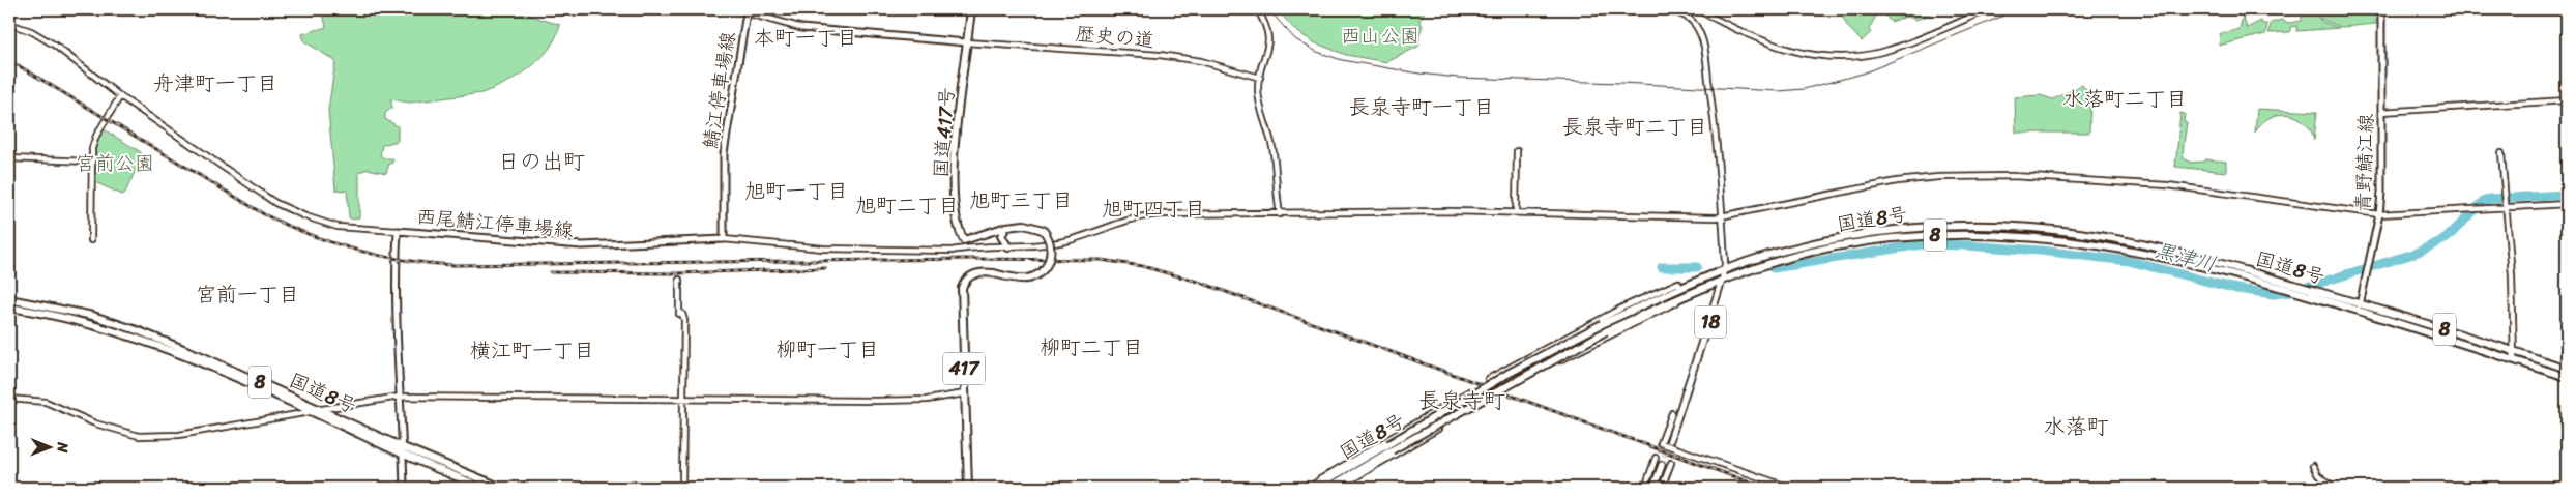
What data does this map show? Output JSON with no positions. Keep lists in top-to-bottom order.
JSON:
{
  "streets": {
    "highway": [
      "国道417号",
      "国道8号",
      "8",
      "417"
    ],
    "main road": [
      "鯖江停車場線",
      "青野鯖江線",
      "西尾鯖江停車場線",
      "18"
    ],
    "street": ["歴史の道"]
  },
  "crossings": [
    ["歴史の道", "鯖江停車場線"],
    ["歴史の道", "国道417号"],
    ["鯖江停車場線", "国道417号"],
    ["鯖江停車場線", "西尾鯖江停車場線"],
    ["国道417号", "417"],
    ["青野鯖江線", "国道8号"],
    ["国道8号", "西尾鯖江停車場線"],
    ["国道8号", "18"]
  ],
  "districts": [
    "本町一丁目",
    "舟津町一丁目",
    "水落町二丁目",
    "長泉寺町一丁目",
    "長泉寺町二丁目",
    "日の出町",
    "旭町一丁目",
    "旭町三丁目",
    "旭町二丁目",
    "旭町四丁目",
    "宮前一丁目",
    "柳町二丁目",
    "柳町一丁目",
    "横江町一丁目",
    "長泉寺町",
    "水落町"
  ],
  "water": ["黒津川"],
  "parks": ["西山公園", "宮前公園"],
  "north": "right"
}
